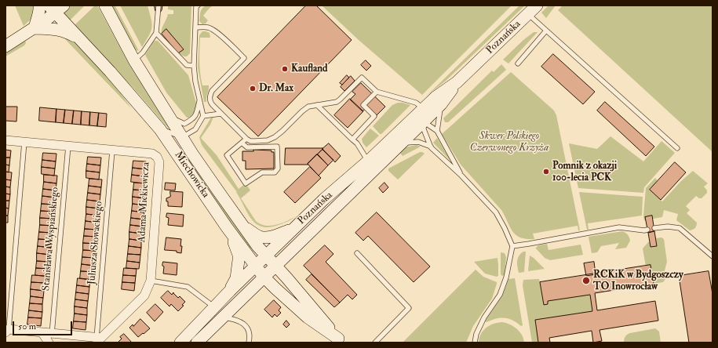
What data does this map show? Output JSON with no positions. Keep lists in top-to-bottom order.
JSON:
{
  "streets": {
    "street": ["Poznańska", "Miechowicka", "Adama Mickiewicza"],
    "lane": ["Stanisława Wyspiańskiego", "Juliusza Słowackiego"]
  },
  "crossings": [
    ["Poznańska", "Miechowicka"],
    ["Adama Mickiewicza", "Stanisława Wyspiańskiego"],
    ["Adama Mickiewicza", "Juliusza Słowackiego"]
  ],
  "parks": ["Skwer Polskiego Czerwonego Krzyża"],
  "places": [
    "Kaufland",
    "Dr. Max",
    "Pomnik z okazji 100-lecia PCK",
    "RCKiK w Bydgoszczy TO Inowrocław"
  ],
  "scale_bar": "50 m"
}
